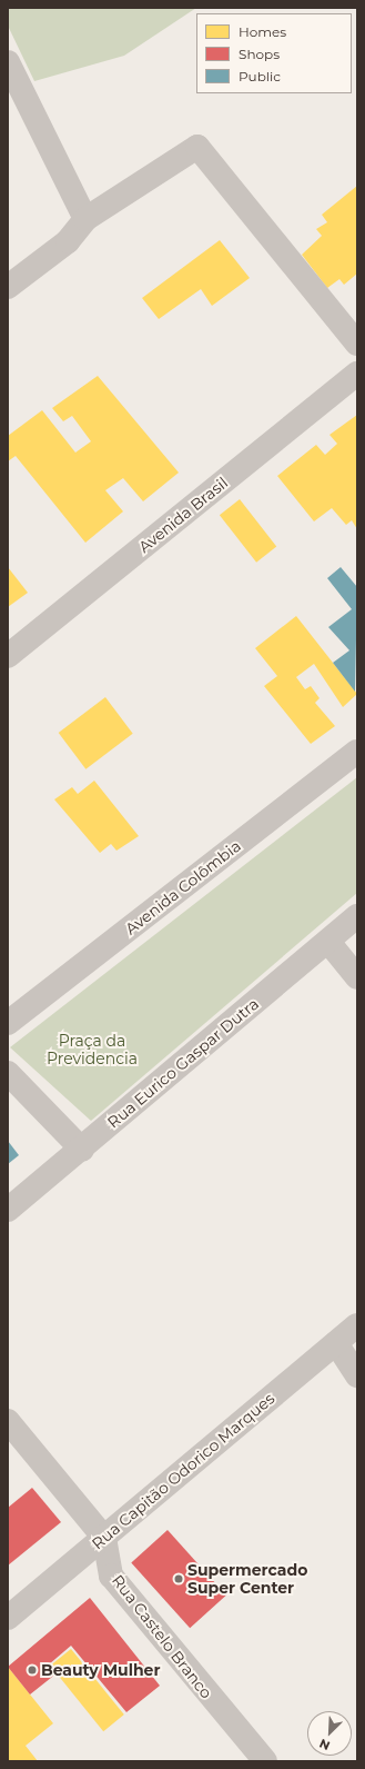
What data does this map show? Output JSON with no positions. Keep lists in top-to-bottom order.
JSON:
{
  "streets": {
    "street": [
      "Avenida Brasil",
      "Avenida Colômbia",
      "Rua Eurico Gaspar Dutra",
      "Rua Capitão Odorico Marques",
      "Rua Castelo Branco"
    ]
  },
  "crossings": [
    ["Rua Capitão Odorico Marques", "Rua Castelo Branco"]
  ],
  "parks": ["Praça da Previdencia"],
  "places": ["Supermercado Super Center", "Beauty Mulher"],
  "legend": ["Homes", "Shops", "Public"],
  "north": "bottom left"
}
